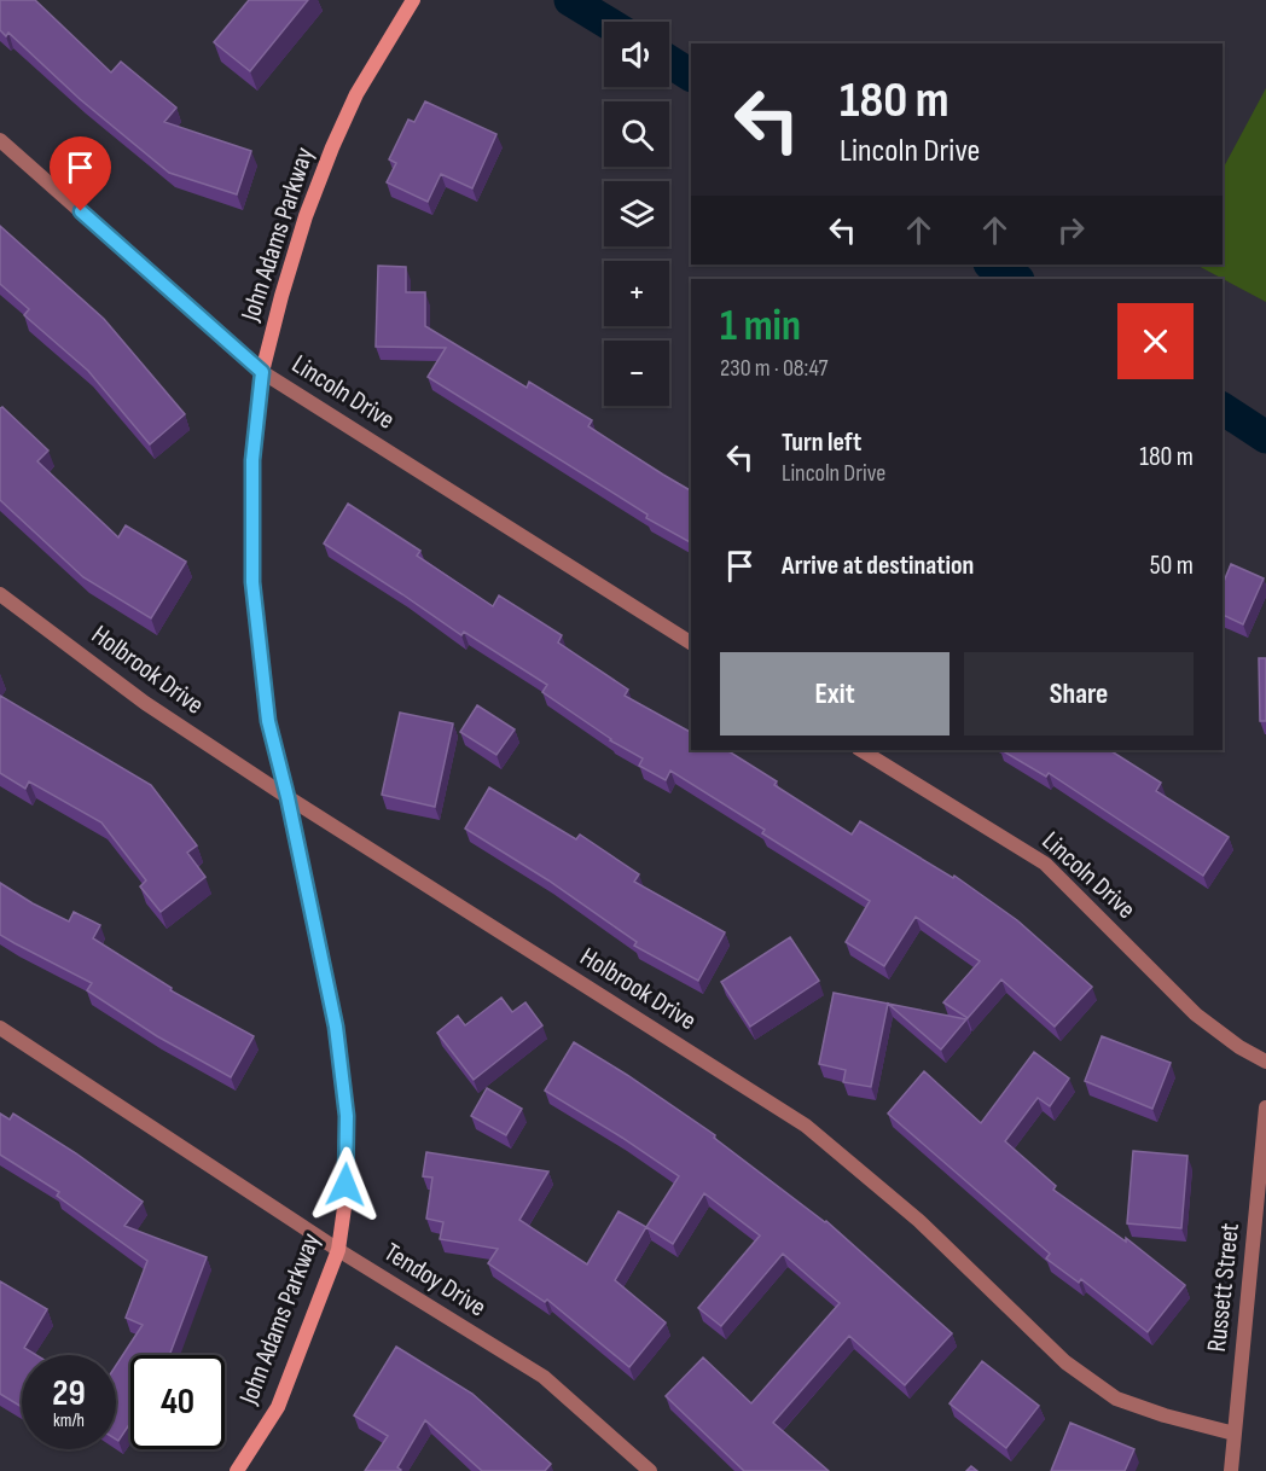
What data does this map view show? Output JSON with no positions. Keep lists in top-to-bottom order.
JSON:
{
  "streets": {
    "street": [
      "John Adams Parkway",
      "Lincoln Drive",
      "Holbrook Drive",
      "Tendoy Drive",
      "Russett Street"
    ]
  },
  "crossings": [
    ["John Adams Parkway", "Lincoln Drive"],
    ["John Adams Parkway", "Holbrook Drive"],
    ["John Adams Parkway", "Tendoy Drive"],
    ["Holbrook Drive", "Russett Street"]
  ],
  "page": {
    "map_buttons": ["+", "−"],
    "turn": ["180 m", "Lincoln Drive"],
    "heading": ["1 min", "230 m · 08:47"],
    "list": [
      {
        "name": "Turn left",
        "note": "Lincoln Drive",
        "value": "180 m"
      },
      {
        "name": "Arrive at destination",
        "value": "50 m"
      }
    ],
    "buttons": ["Exit", "Share"],
    "speed": "29 km/h",
    "limit": "40"
  }
}
